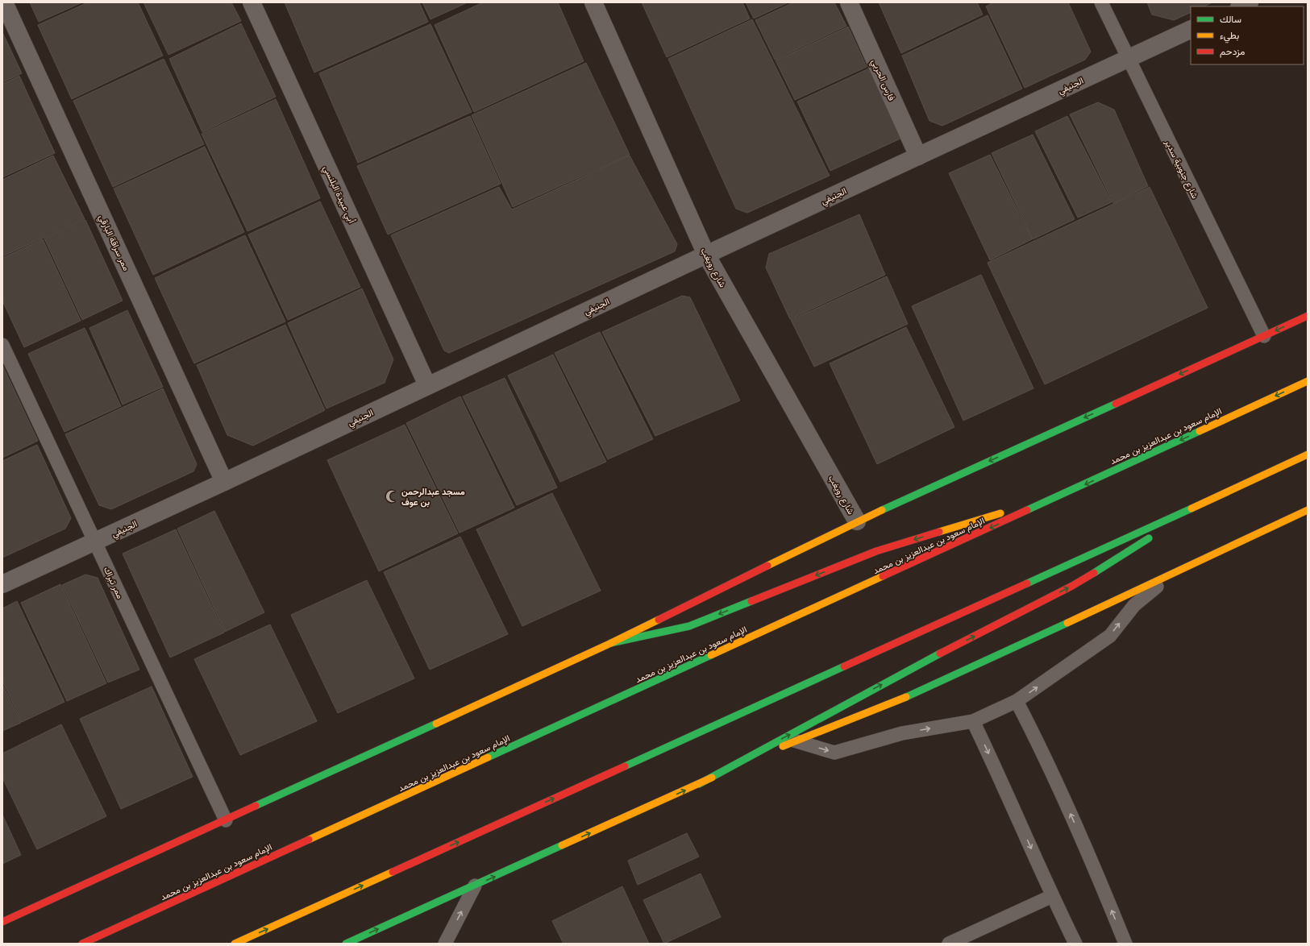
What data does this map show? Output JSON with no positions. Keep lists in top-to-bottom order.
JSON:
{
  "streets": {
    "main road": ["الإمام سعود بن عبدالعزيز بن محمد"],
    "street": [
      "فارس الحربي",
      "الجنيفي",
      "أبي عبيدة البلنسي",
      "ممر سراقة البارقي",
      "شارع رويغب"
    ],
    "lane": ["شارع جنوبية سدير", "ممر تبراك"]
  },
  "crossings": [
    ["فارس الحربي", "الجنيفي"],
    ["الجنيفي", "شارع جنوبية سدير"],
    ["الجنيفي", "أبي عبيدة البلنسي"],
    ["الجنيفي", "ممر سراقة البارقي"],
    ["الجنيفي", "شارع رويغب"],
    ["الجنيفي", "ممر تبراك"]
  ],
  "places": {
    "mosque": ["مسجد عبدالرحمن بن عوف"]
  },
  "legend": ["سالك", "بطيء", "مزدحم"]
}
